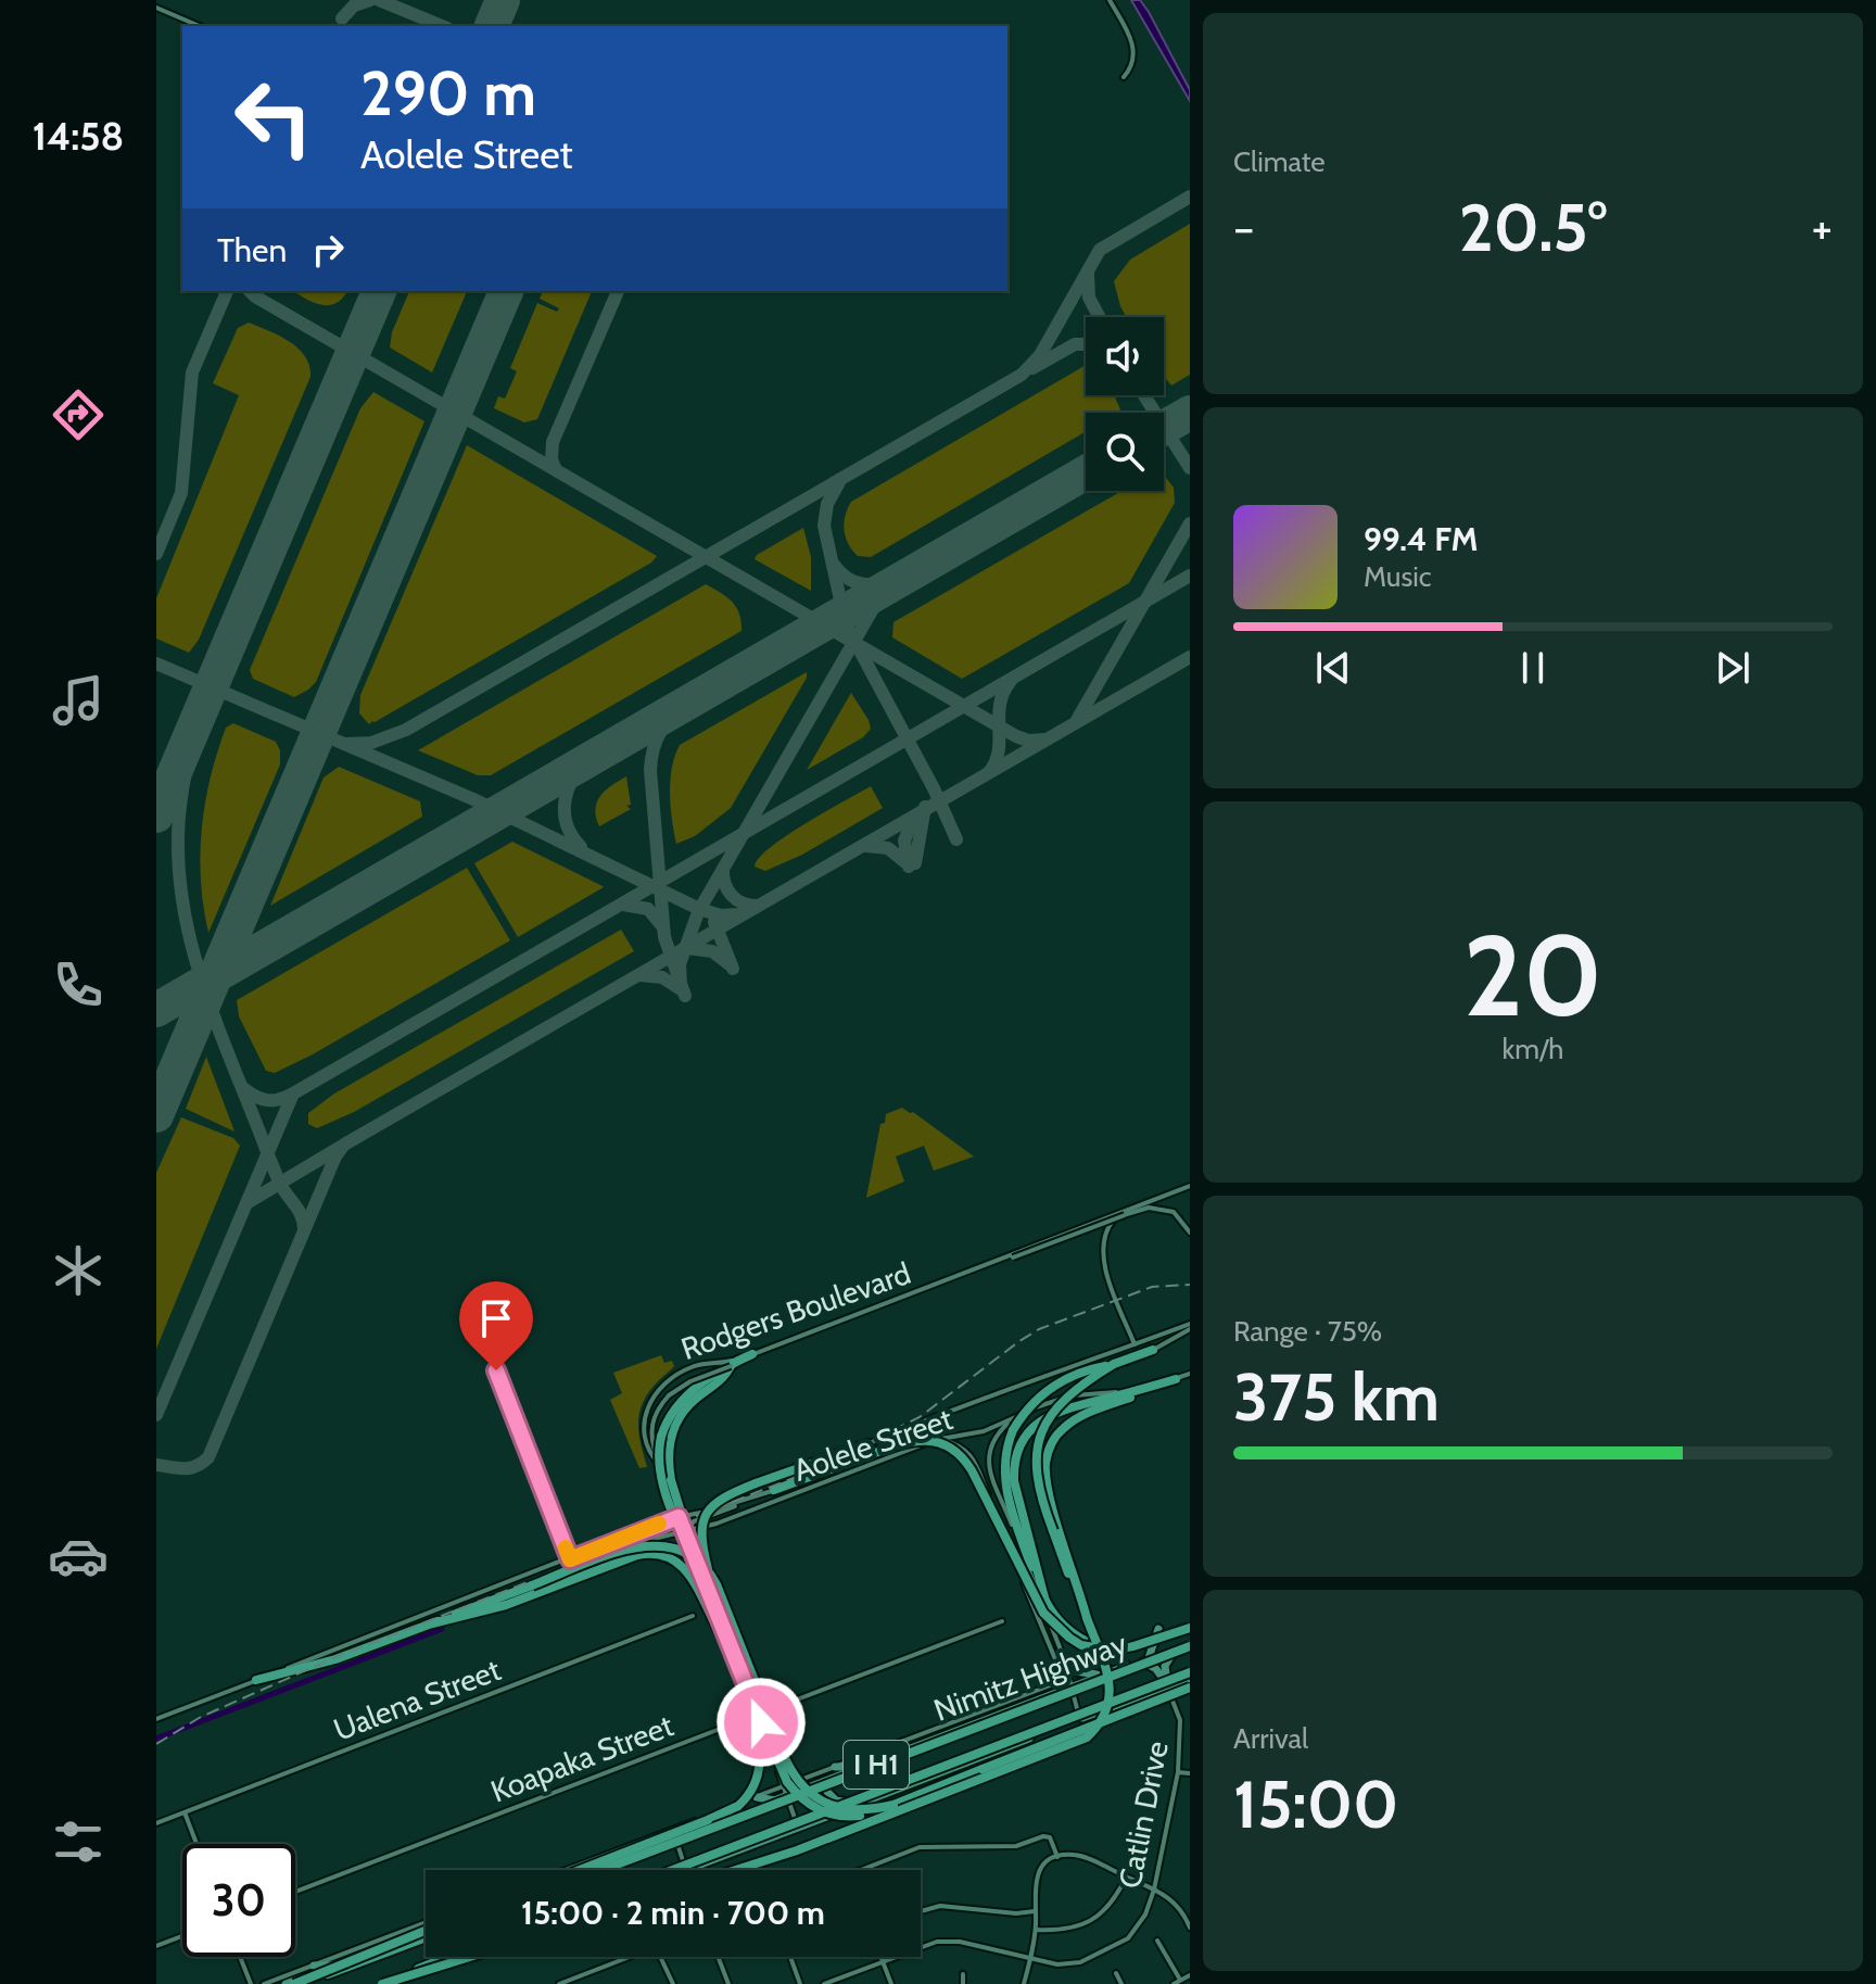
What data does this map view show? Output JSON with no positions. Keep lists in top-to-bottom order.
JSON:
{
  "streets": {
    "highway": ["I H1"],
    "main road": ["Nimitz Highway"],
    "street": [
      "Rodgers Boulevard",
      "Aolele Street",
      "Ualena Street",
      "Koapaka Street",
      "Catlin Drive"
    ]
  },
  "crossings": [
    ["Rodgers Boulevard", "Aolele Street"],
    ["Rodgers Boulevard", "Nimitz Highway"],
    ["Rodgers Boulevard", "Koapaka Street"],
    ["Nimitz Highway", "I H1"],
    ["Nimitz Highway", "Catlin Drive"]
  ],
  "page": {
    "tabs": "14:58",
    "tile": [
      "Climate",
      ["20", "km/h"],
      ["Range · 75%", "375 km"],
      ["Arrival", "15:00"]
    ],
    "turn": ["290 m", "Aolele Street"],
    "heat": ["−", "20.5°", "+"],
    "then": "Then",
    "song": ["99.4 FM", "Music"],
    "limit": "30",
    "trip": "15:00 · 2 min · 700 m"
  }
}
